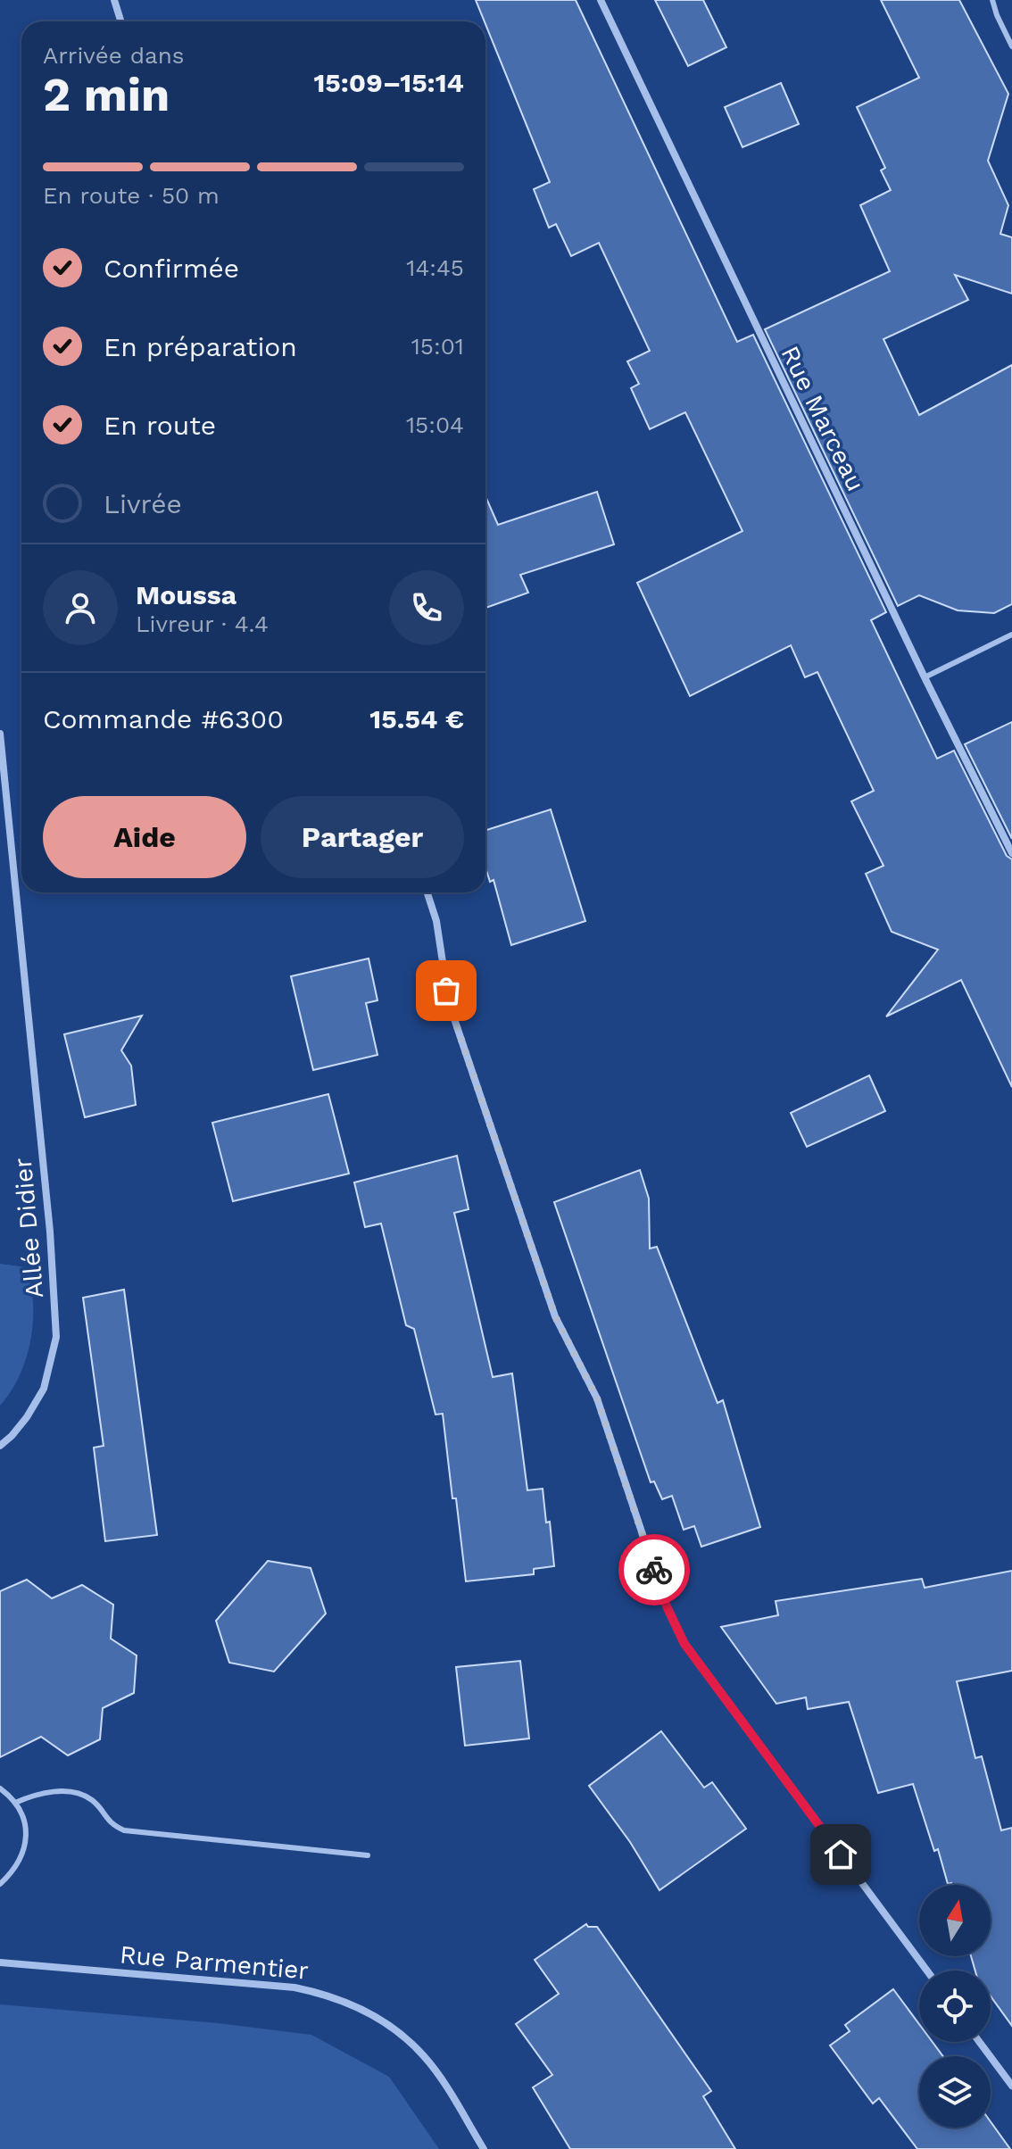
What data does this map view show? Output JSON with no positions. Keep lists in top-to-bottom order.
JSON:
{
  "streets": {
    "street": ["Rue Marceau", "Allée Didier", "Rue Parmentier"]
  },
  "north": "top",
  "page": {
    "heading": ["2 min", "Arrivée dans", "15:09–15:14"],
    "panel": [
      "Moussa",
      "Livreur · 4.4",
      "Commande #6300",
      "15.54 €"
    ],
    "bar": "En route · 50 m",
    "list": [
      ["Confirmée", "14:45"],
      ["En préparation", "15:01"],
      ["En route", "15:04"],
      "Livrée"
    ],
    "buttons": ["Aide", "Partager"]
  }
}
